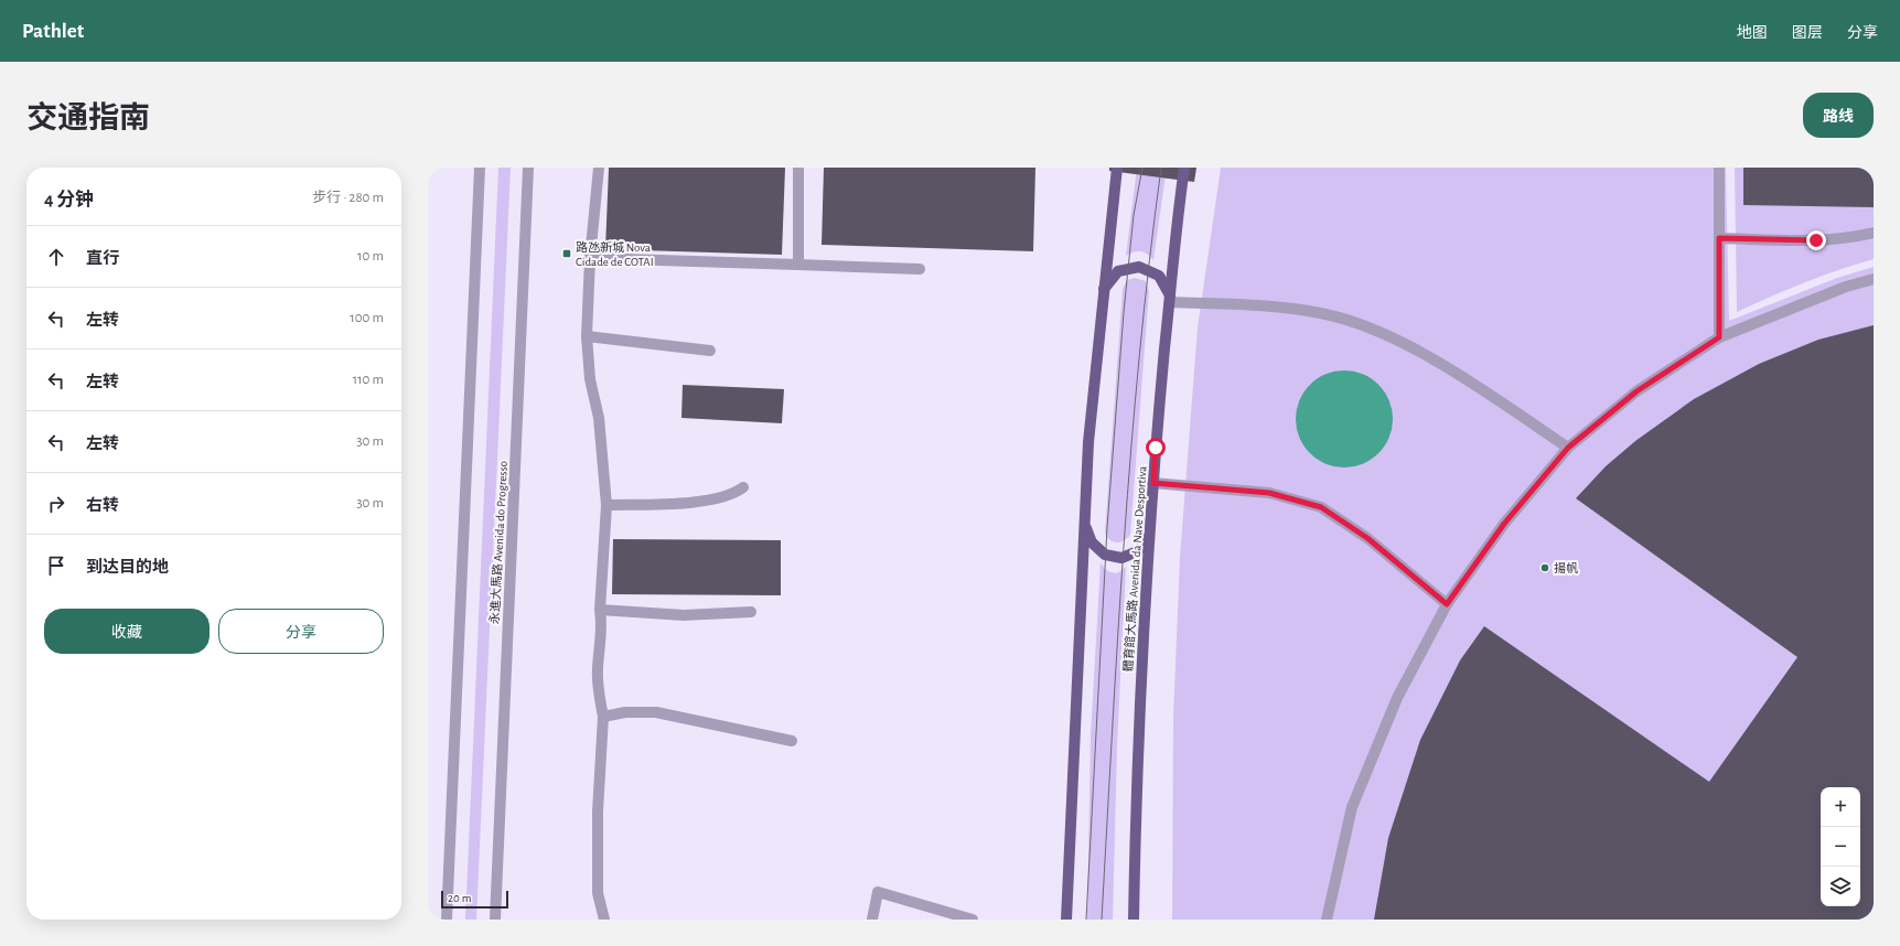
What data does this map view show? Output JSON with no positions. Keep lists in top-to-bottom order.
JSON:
{
  "streets": {
    "main road": ["體育館大馬路 Avenida da Nave Desportiva"],
    "street": ["永進大馬路 Avenida do Progresso"]
  },
  "places": {
    "transit": ["路氹新城 Nova Cidade de COTAI"],
    "other": ["揚帆"]
  },
  "scale_bar": "20 m",
  "page": {
    "header": "Pathlet",
    "nav": ["地图", "图层", "分享"],
    "title": "交通指南",
    "buttons": [
      "路线",
      ["收藏", "分享"]
    ],
    "heading": ["4 分钟", "步行 · 280 m"],
    "list": [
      ["直行", "10 m"],
      ["左转", "100 m"],
      ["左转", "110 m"],
      ["左转", "30 m"],
      ["右转", "30 m"],
      "到达目的地"
    ],
    "map_buttons": ["+", "−"],
    "scale": "20 m"
  }
}
